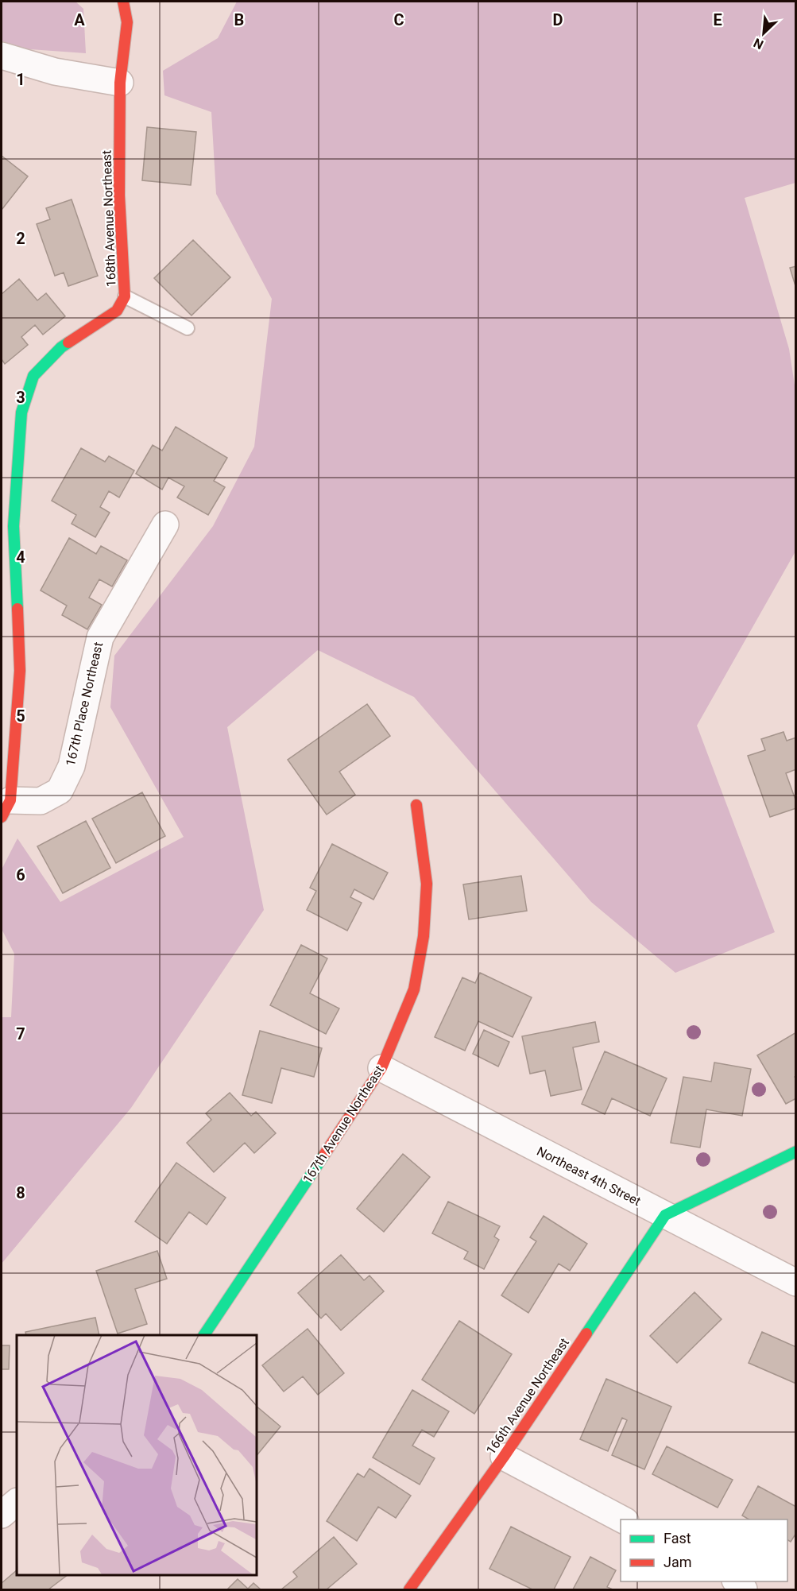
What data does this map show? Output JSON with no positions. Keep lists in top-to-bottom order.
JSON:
{
  "streets": {
    "street": [
      "168th Avenue Northeast",
      "167th Place Northeast",
      "167th Avenue Northeast",
      "Northeast 4th Street",
      "166th Avenue Northeast"
    ]
  },
  "crossings": [
    ["168th Avenue Northeast", "167th Place Northeast"],
    ["167th Avenue Northeast", "Northeast 4th Street"],
    ["Northeast 4th Street", "166th Avenue Northeast"]
  ],
  "legend": ["Fast", "Jam"],
  "north": "bottom left",
  "grid": {
    "columns": [
      "A",
      "B",
      "C",
      "D",
      "E"
    ],
    "rows": [
      "1",
      "2",
      "3",
      "4",
      "5",
      "6",
      "7",
      "8"
    ]
  }
}
